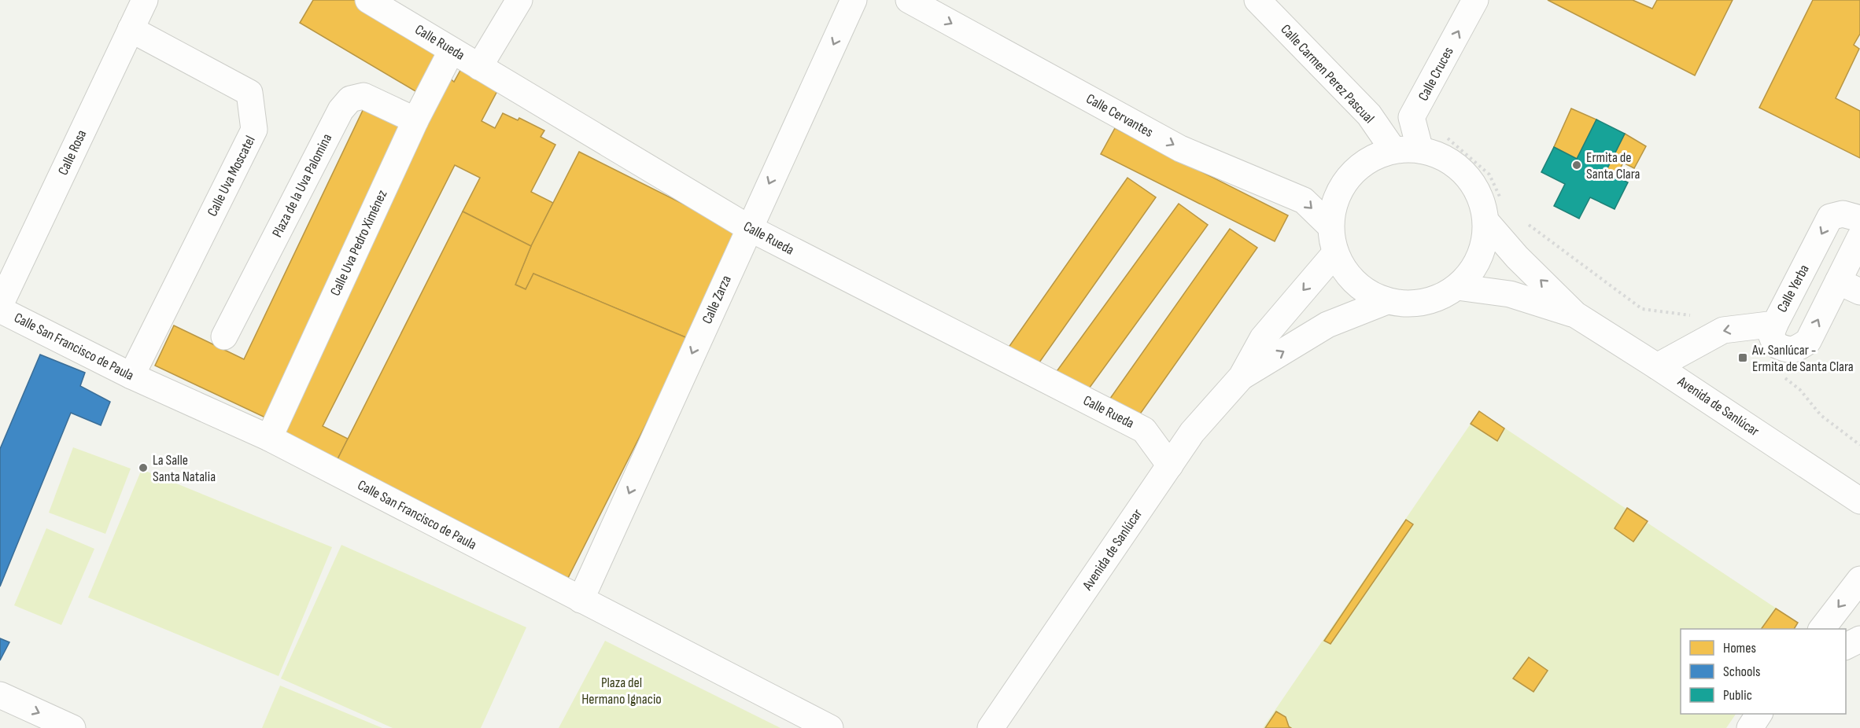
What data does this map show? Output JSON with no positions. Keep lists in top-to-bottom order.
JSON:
{
  "streets": {
    "street": [
      "Calle Rueda",
      "Calle Carmen Perez Pascual",
      "Calle Cruces",
      "Calle Cervantes",
      "Calle Rosa",
      "Calle Uva Moscatel",
      "Plaza de la Uva Palomina",
      "Calle Uva Pedro Ximénez",
      "Calle Yerba",
      "Calle Zarza",
      "Calle San Francisco de Paula",
      "Avenida de Sanlúcar"
    ]
  },
  "crossings": [
    ["Calle Rueda", "Calle Uva Pedro Ximénez"],
    ["Calle Rueda", "Calle Zarza"],
    ["Calle Rueda", "Avenida de Sanlúcar"],
    ["Calle Carmen Perez Pascual", "Calle Cruces"],
    ["Calle Carmen Perez Pascual", "Calle Cervantes"],
    ["Calle Cruces", "Calle Cervantes"],
    ["Calle Rosa", "Calle Uva Moscatel"],
    ["Calle Uva Moscatel", "Calle San Francisco de Paula"],
    ["Plaza de la Uva Palomina", "Calle Uva Pedro Ximénez"],
    ["Calle Uva Pedro Ximénez", "Calle San Francisco de Paula"],
    ["Calle Yerba", "Avenida de Sanlúcar"],
    ["Calle Zarza", "Calle San Francisco de Paula"]
  ],
  "one_way": [
    "Calle Cruces",
    "Calle Cervantes",
    "Calle Yerba",
    "Calle Zarza"
  ],
  "parks": ["Plaza del Hermano Ignacio"],
  "places": {
    "other": ["Ermita de Santa Clara", "La Salle Santa Natalia"],
    "transit": ["Av. Sanlúcar - Ermita de Santa Clara"]
  },
  "legend": ["Homes", "Schools", "Public"]
}
